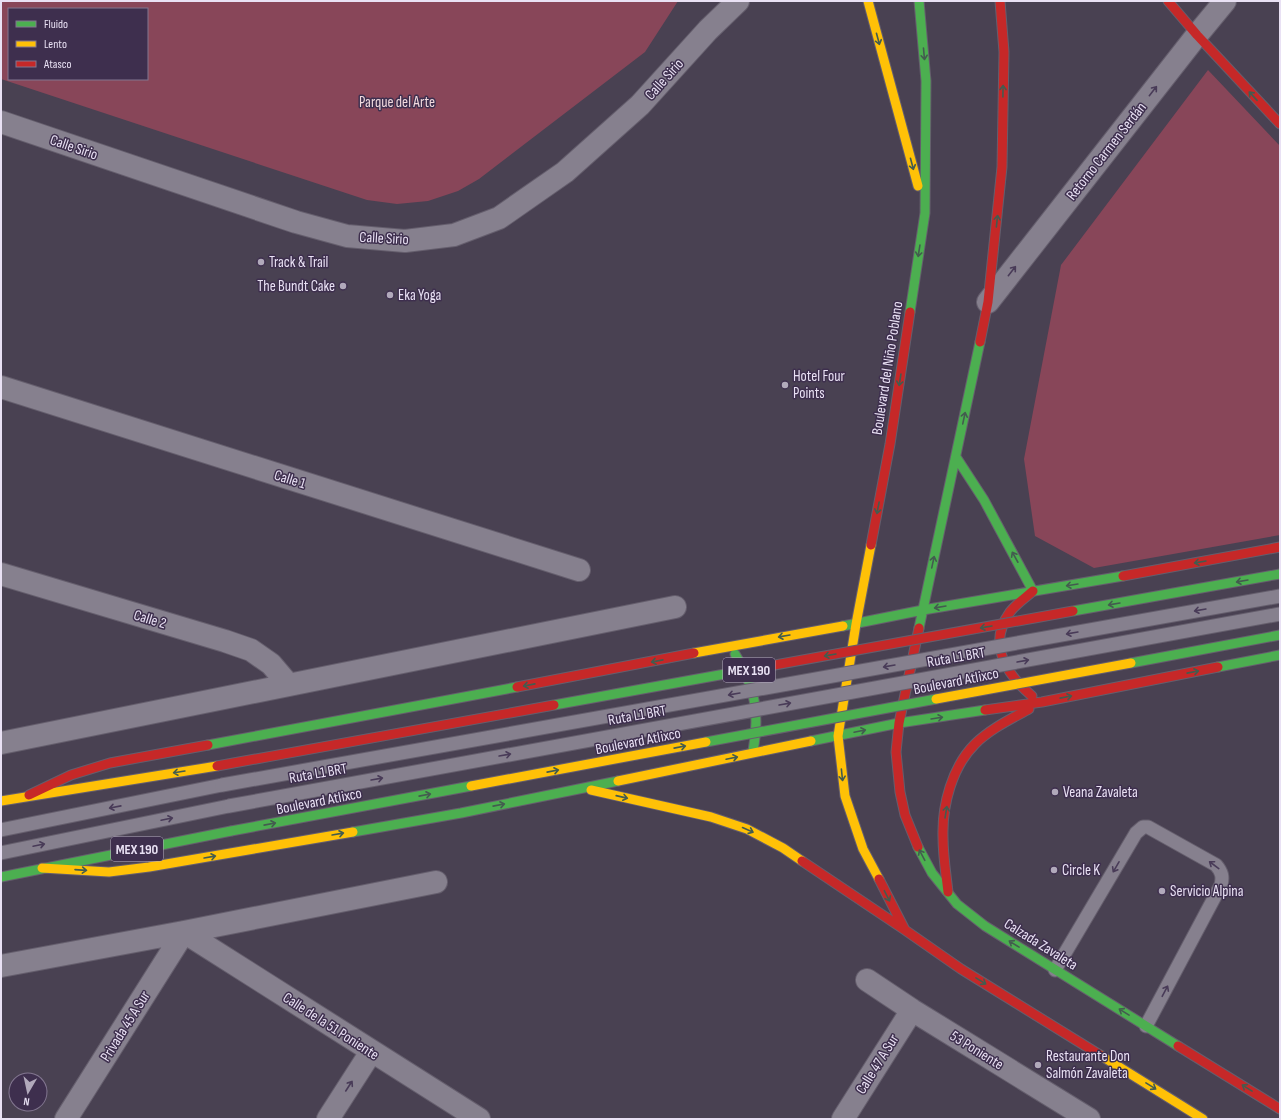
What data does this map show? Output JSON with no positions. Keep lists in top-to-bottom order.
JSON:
{
  "streets": {
    "main road": [
      "Boulevard del Niño Poblano",
      "MEX 190",
      "Boulevard Atlixco",
      "Calzada Zavaleta"
    ],
    "street": [
      "Calle Sirio",
      "Retorno Carmen Serdán",
      "Calle 1",
      "Calle 2",
      "Privada 45 A Sur",
      "Calle de la 51 Poniente",
      "53 Poniente",
      "Calle 47 A Sur"
    ],
    "lane": ["Ruta L1 BRT"]
  },
  "crossings": [
    ["Privada 45 A Sur", "Calle de la 51 Poniente"],
    ["53 Poniente", "Calle 47 A Sur"]
  ],
  "one_way": ["Retorno Carmen Serdán"],
  "parks": ["Parque del Arte"],
  "places": [
    "Track & Trail",
    "The Bundt Cake",
    "Eka Yoga",
    "Hotel Four Points",
    "Veana Zavaleta",
    "Circle K",
    "Servicio Alpina",
    "Restaurante Don Salmón Zavaleta"
  ],
  "legend": ["Fluido", "Lento", "Atasco"],
  "north": "bottom"
}
